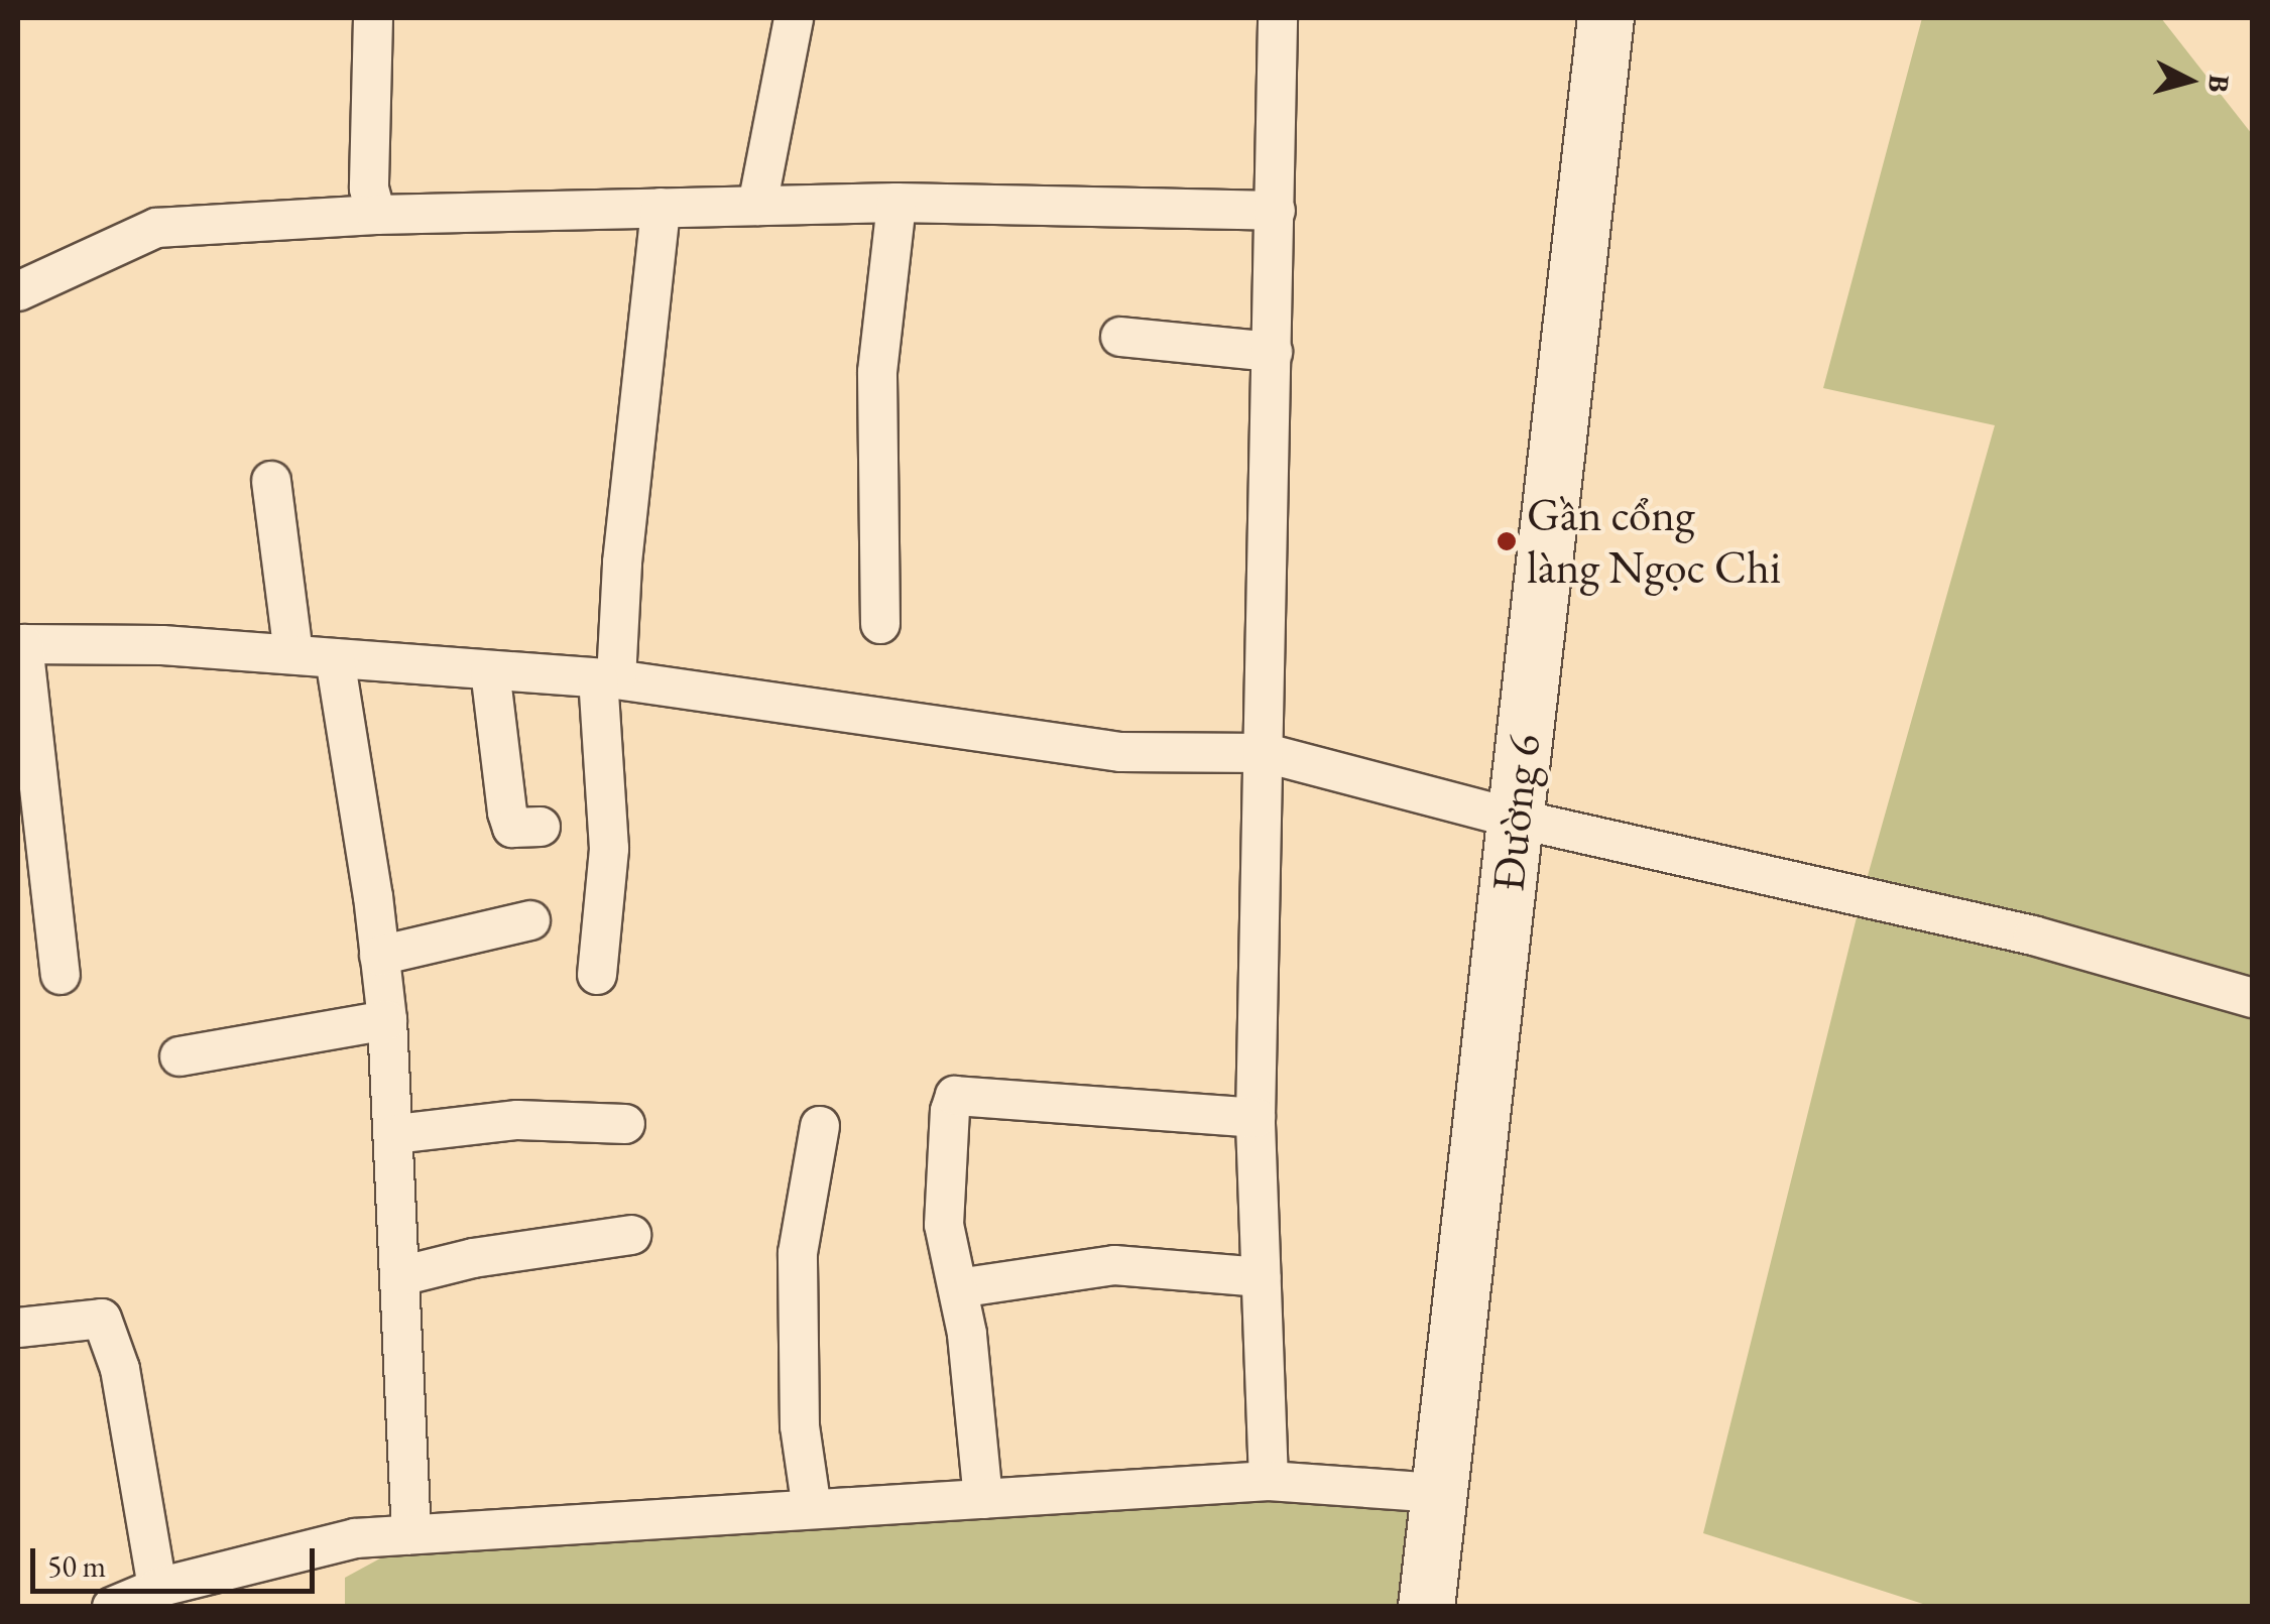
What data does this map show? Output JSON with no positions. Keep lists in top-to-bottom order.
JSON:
{
  "streets": {
    "main road": ["Đường 6"]
  },
  "places": ["Gần cổng làng Ngọc Chi"],
  "scale_bar": "50 m",
  "north": "right"
}
